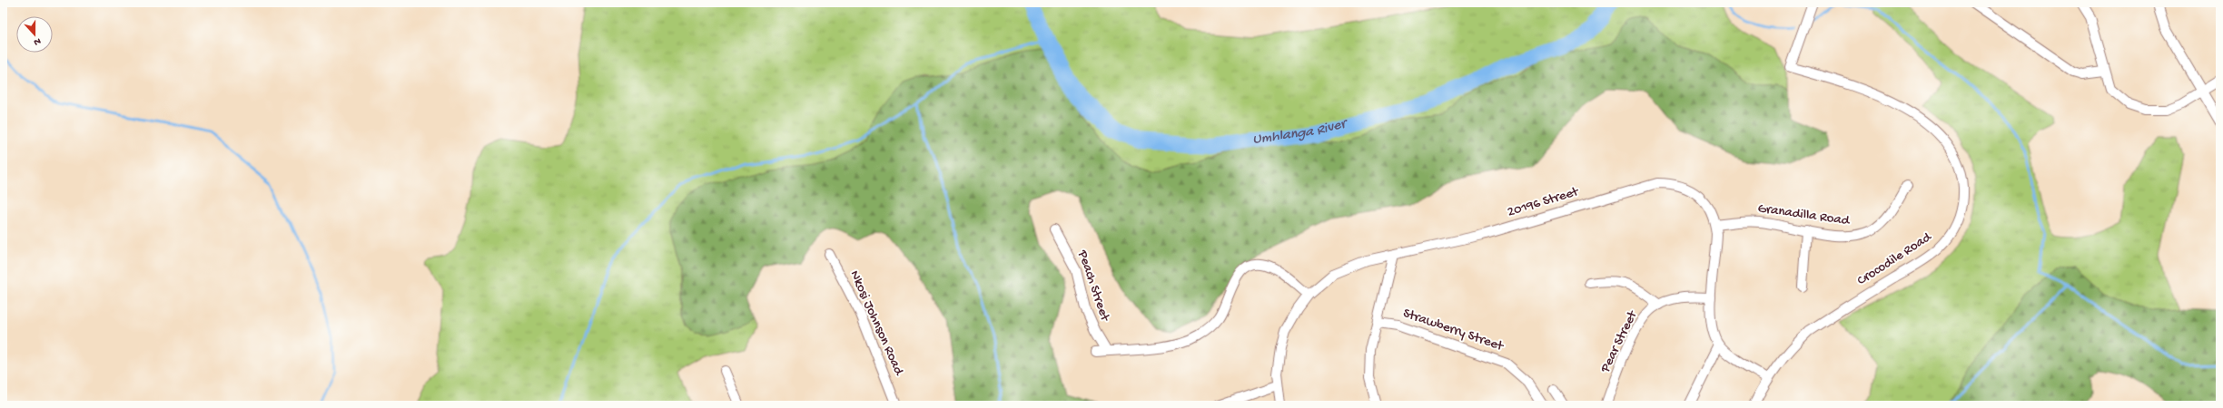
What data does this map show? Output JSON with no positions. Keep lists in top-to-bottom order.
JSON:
{
  "streets": {
    "street": [
      "20196 Street",
      "Granadilla Road",
      "Crocodile Road",
      "Peach Street",
      "Nkosi Johnson Road",
      "Strawberry Street",
      "Pear Street"
    ]
  },
  "crossings": [
    ["20196 Street", "Granadilla Road"],
    ["20196 Street", "Crocodile Road"],
    ["20196 Street", "Pear Street"]
  ],
  "water": ["Umhlanga River"],
  "north": "bottom"
}
